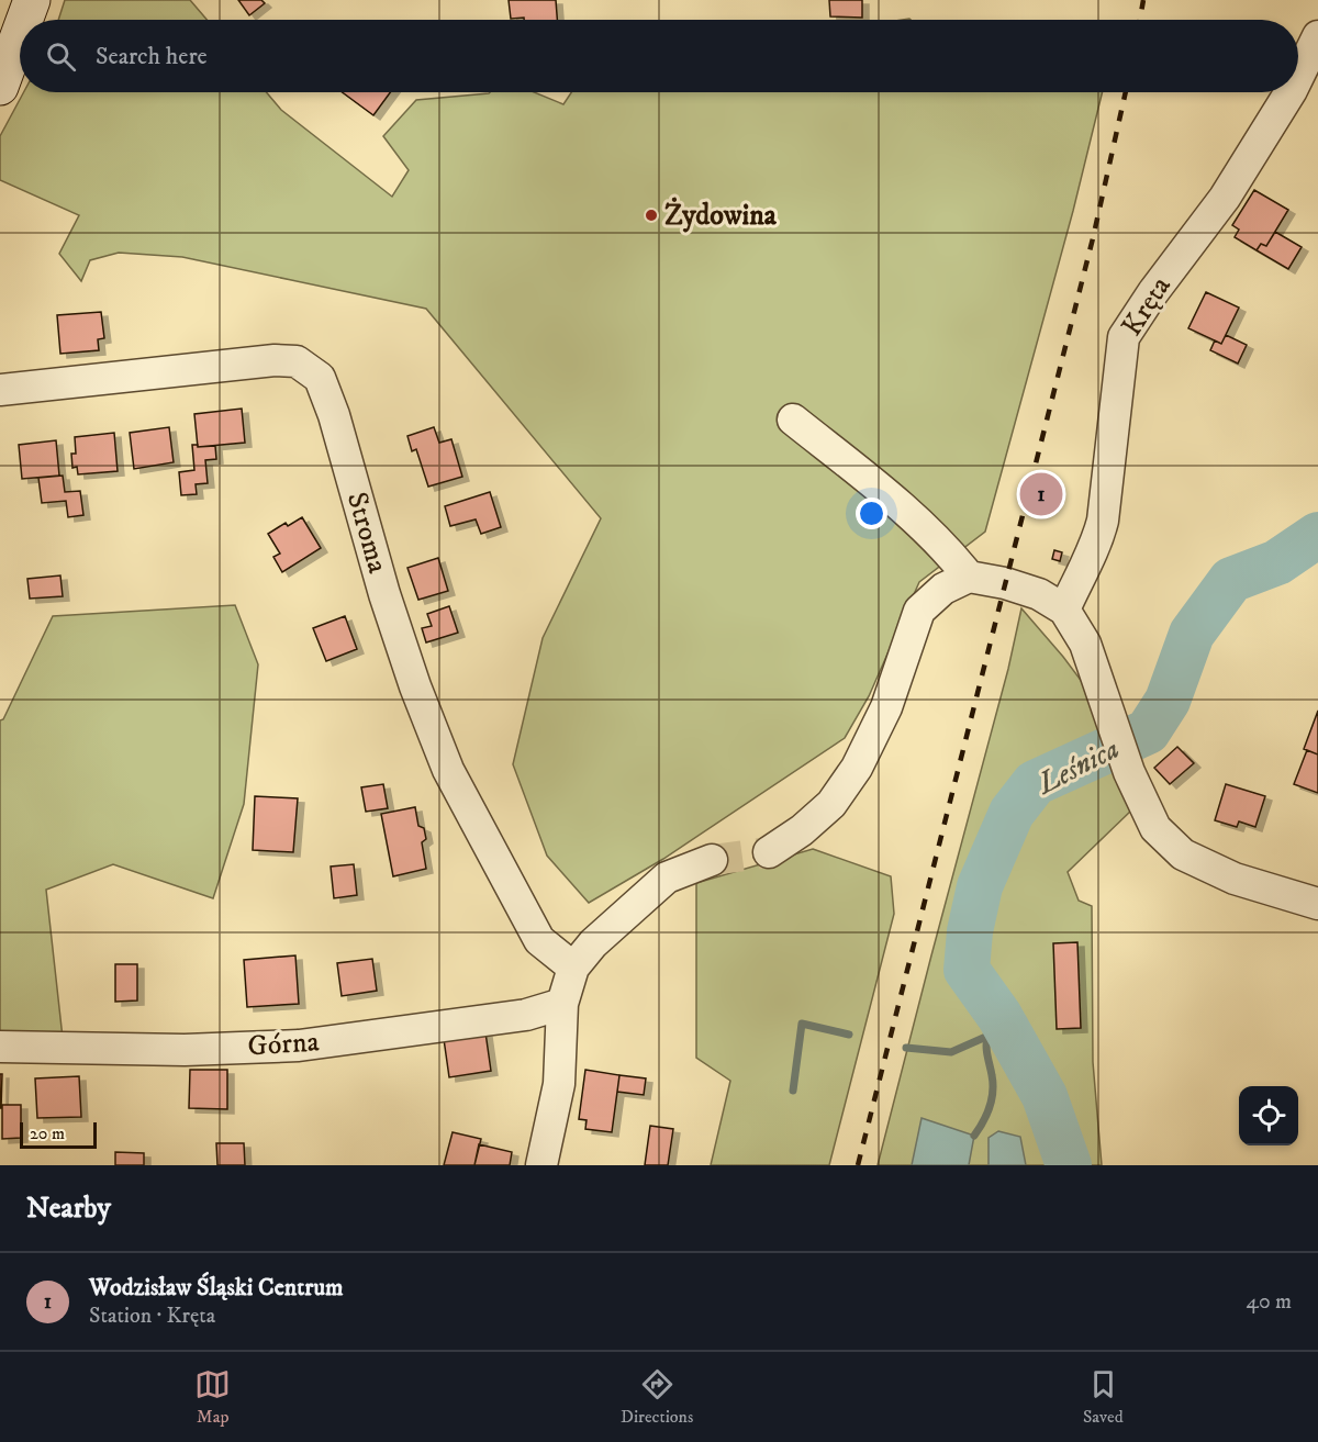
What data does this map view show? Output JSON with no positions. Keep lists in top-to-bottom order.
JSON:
{
  "streets": {
    "street": ["Kręta", "Stroma", "Górna"]
  },
  "water": ["Leśnica"],
  "places": ["Żydowina"],
  "scale_bar": "20 m",
  "page": {
    "search": "Search here",
    "pins": "1",
    "scale": "20 m",
    "heading": "Nearby",
    "list": [
      {
        "mark": "1",
        "name": "Wodzisław Śląski Centrum",
        "note": "Station · Kręta",
        "value": "40 m"
      }
    ],
    "nav": ["Map", "Directions", "Saved"]
  }
}
